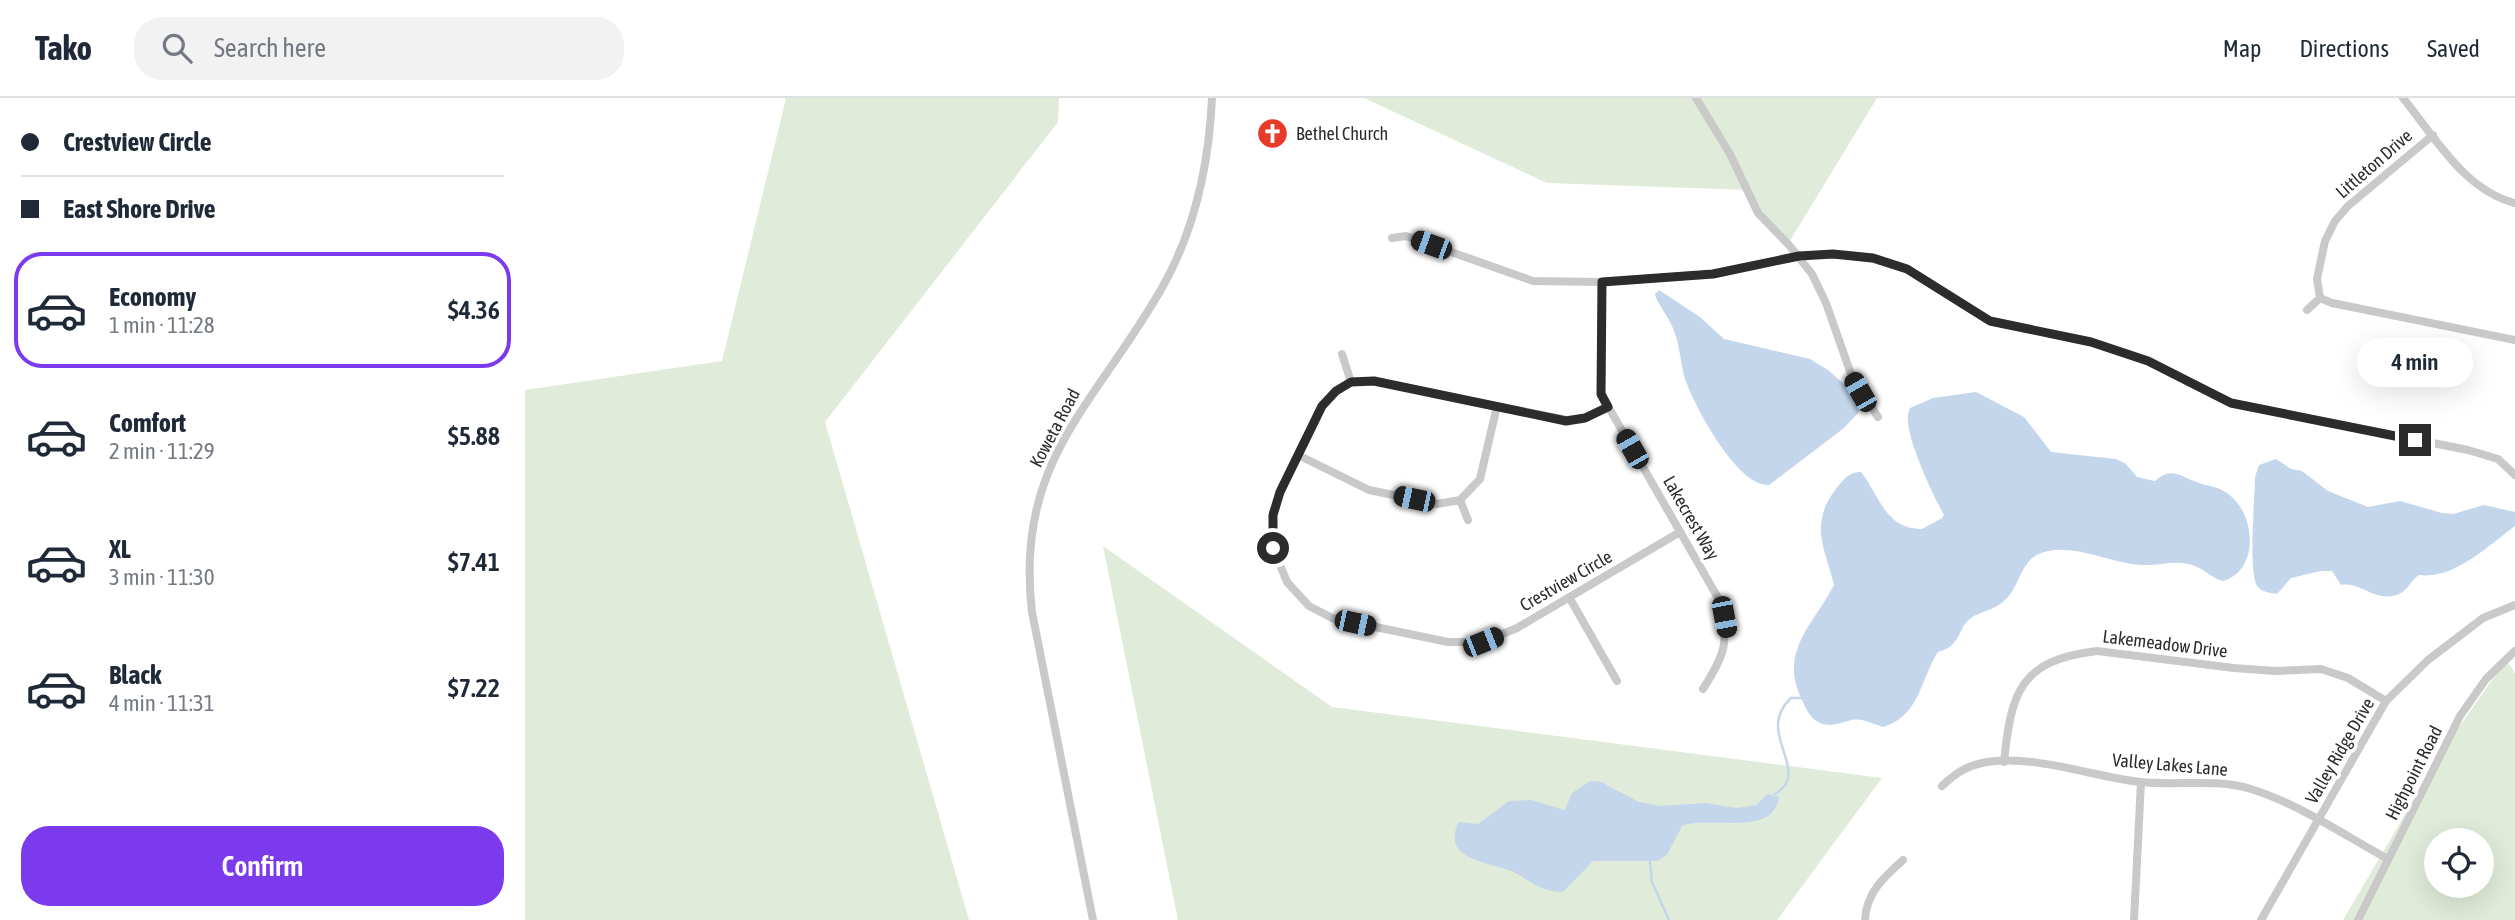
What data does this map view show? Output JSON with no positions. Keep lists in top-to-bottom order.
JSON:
{
  "streets": {
    "street": [
      "Littleton Drive",
      "Koweta Road",
      "Lakecrest Way",
      "Crestview Circle",
      "Lakemeadow Drive",
      "Valley Ridge Drive",
      "Valley Lakes Lane",
      "Highpoint Road"
    ]
  },
  "crossings": [
    ["Lakecrest Way", "Crestview Circle"],
    ["Lakemeadow Drive", "Valley Ridge Drive"],
    ["Lakemeadow Drive", "Valley Lakes Lane"],
    ["Valley Ridge Drive", "Valley Lakes Lane"],
    ["Valley Lakes Lane", "Highpoint Road"]
  ],
  "places": {
    "church": ["Bethel Church"]
  },
  "page": {
    "header": "Tako",
    "search": "Search here",
    "nav": ["Map", "Directions", "Saved"],
    "banner": ["Crestview Circle", "East Shore Drive"],
    "list": [
      {
        "name": "Economy",
        "note": "1 min · 11:28",
        "value": "$4.36"
      },
      {
        "name": "Comfort",
        "note": "2 min · 11:29",
        "value": "$5.88"
      },
      {
        "name": "XL",
        "note": "3 min · 11:30",
        "value": "$7.41"
      },
      {
        "name": "Black",
        "note": "4 min · 11:31",
        "value": "$7.22"
      }
    ],
    "bubble": "4 min",
    "buttons": "Confirm"
  }
}
